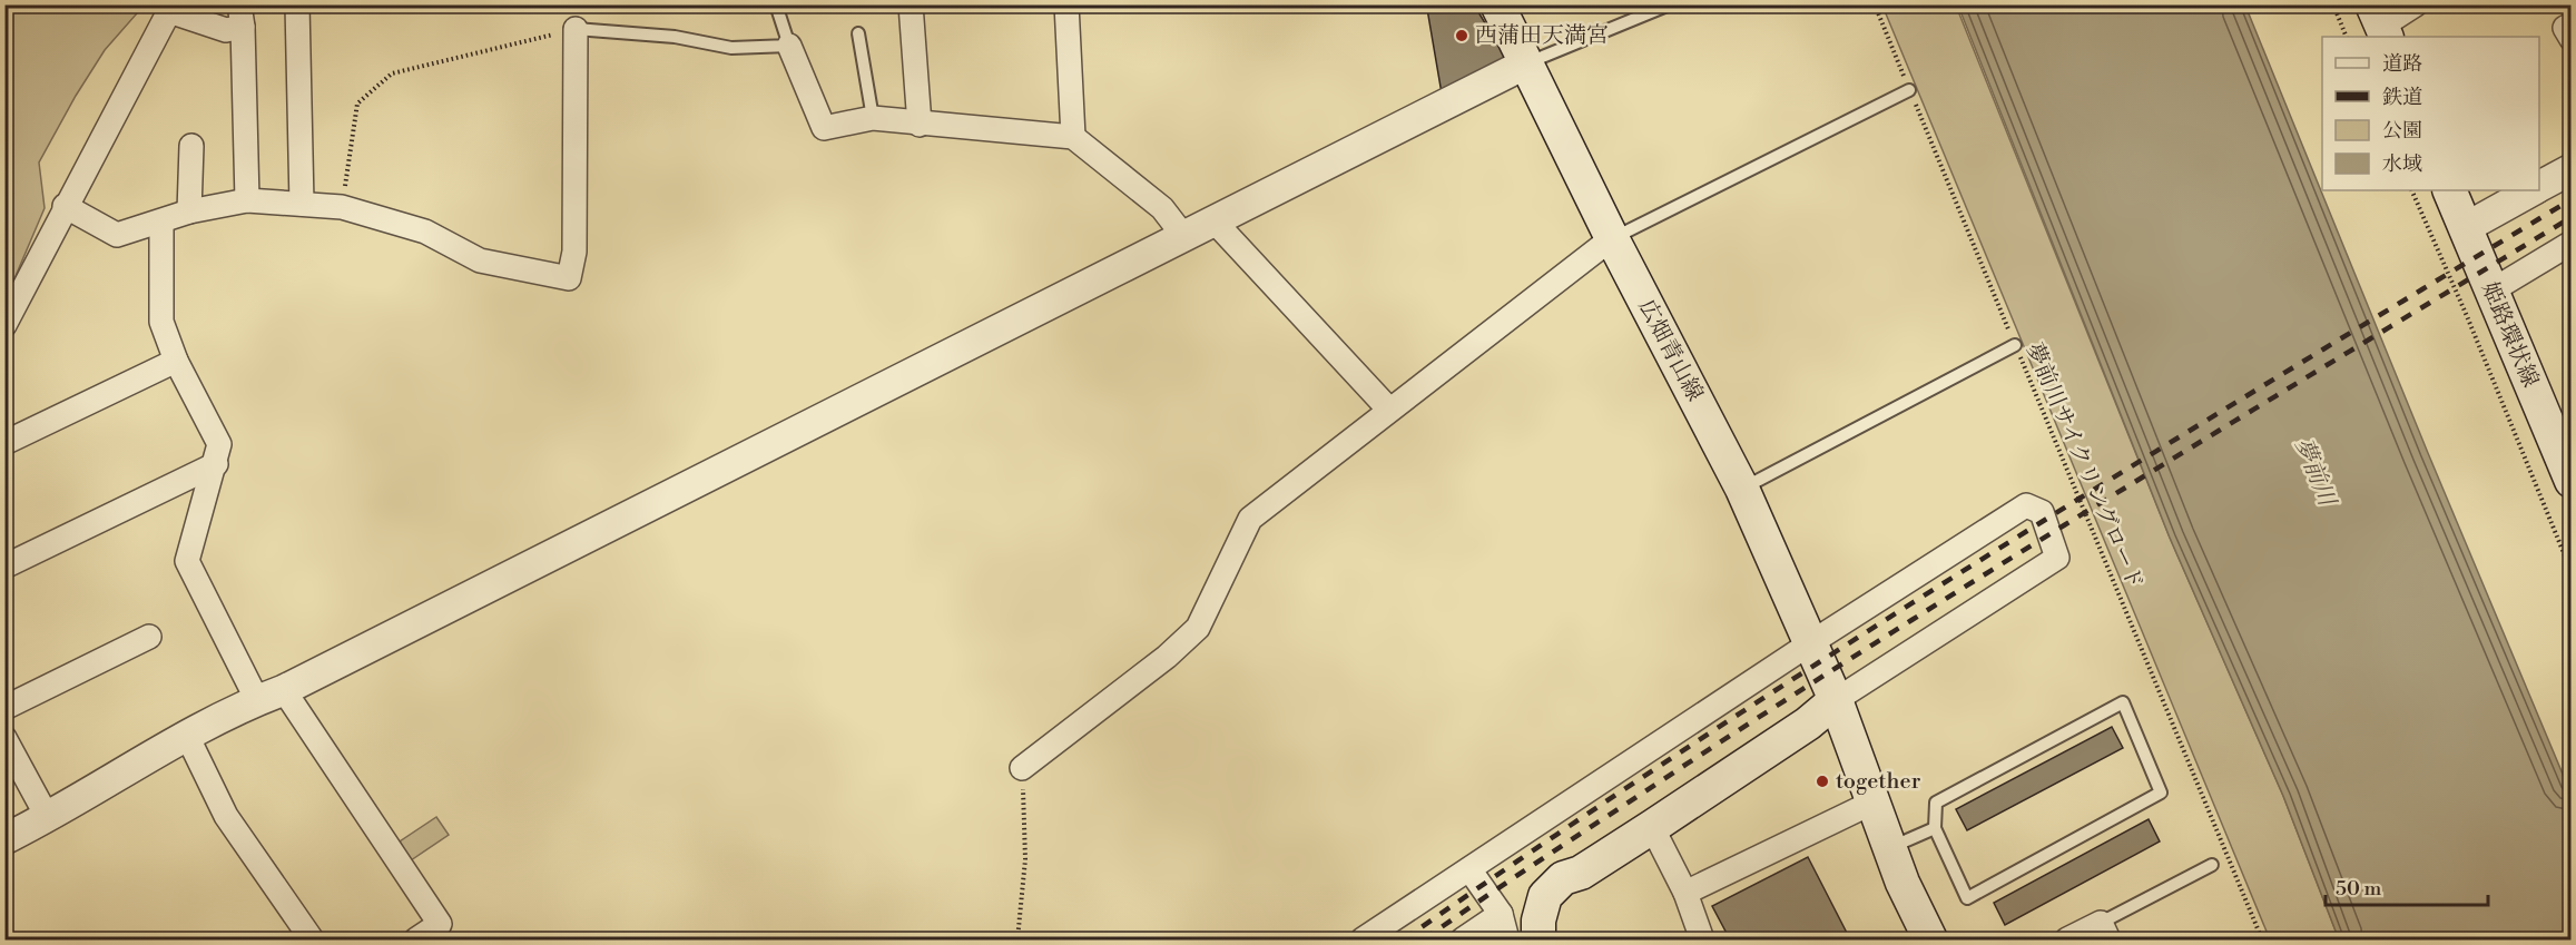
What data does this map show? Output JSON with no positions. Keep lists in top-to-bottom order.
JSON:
{
  "streets": {
    "main road": ["姫路環状線", "広畑青山線"],
    "path": ["夢前川サイクリングロード"]
  },
  "water": ["夢前川"],
  "places": ["西蒲田天満宮", "together"],
  "legend": [
    "道路",
    "鉄道",
    "公園",
    "水域"
  ],
  "scale_bar": "50 m"
}
